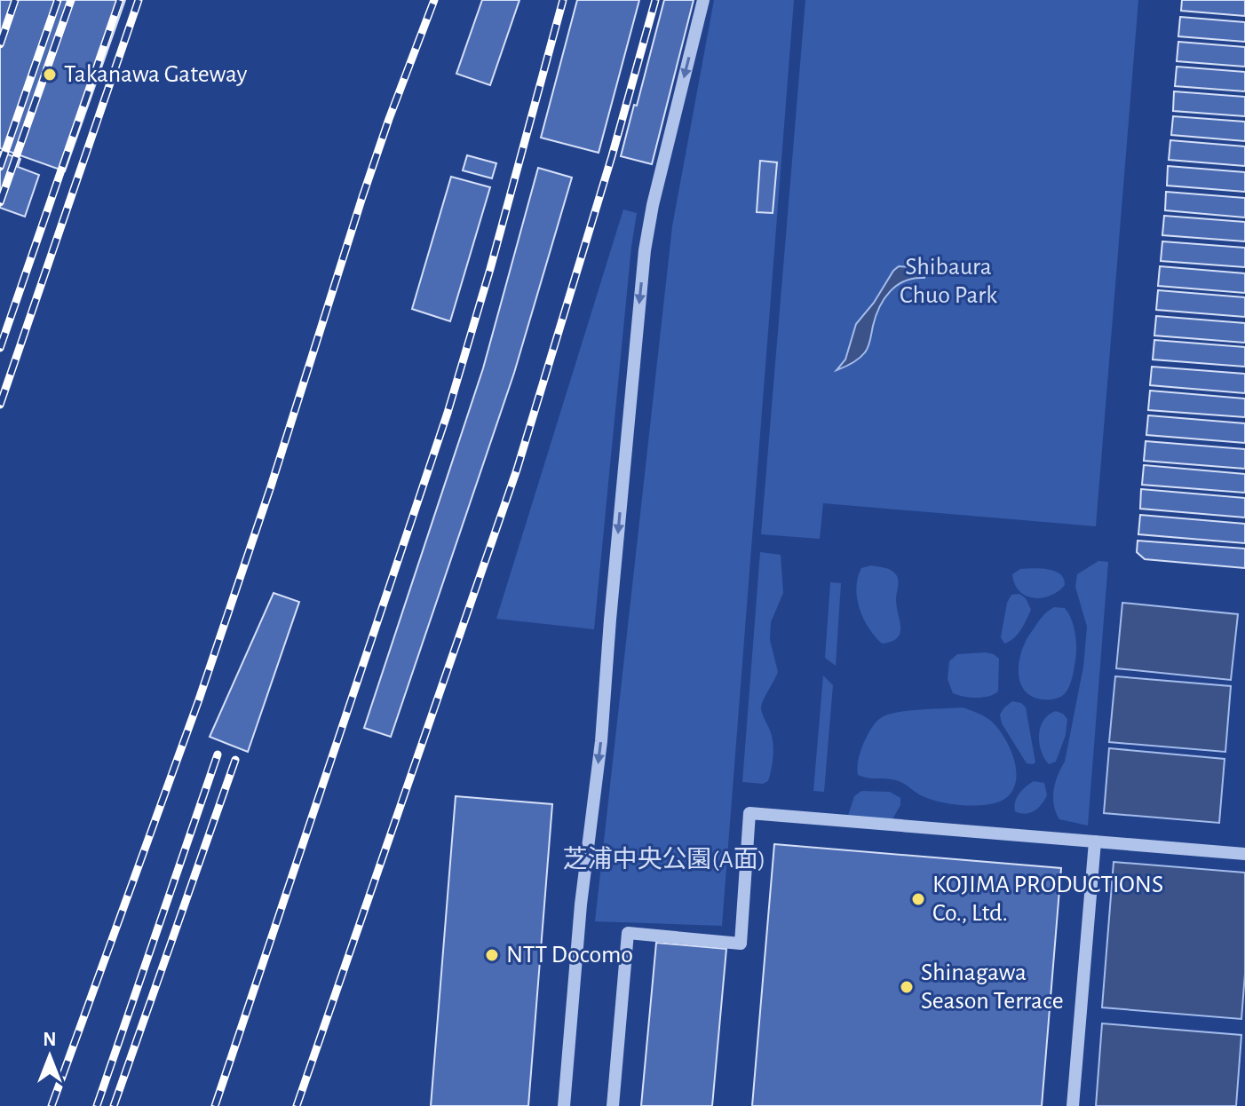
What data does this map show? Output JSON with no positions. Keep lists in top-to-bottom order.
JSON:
{
  "parks": ["Shibaura Chuo Park", "芝浦中央公園(A面)"],
  "places": [
    "Takanawa Gateway",
    "KOJIMA PRODUCTIONS Co., Ltd.",
    "NTT Docomo",
    "Shinagawa Season Terrace"
  ],
  "north": "top"
}
